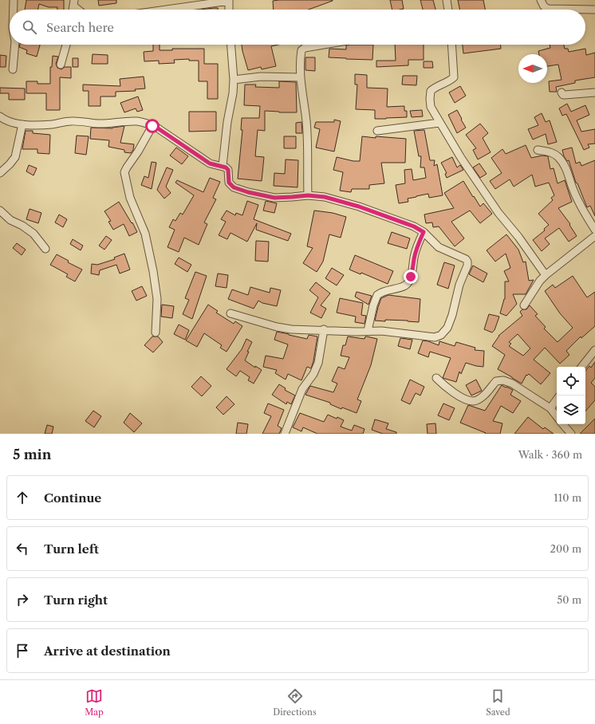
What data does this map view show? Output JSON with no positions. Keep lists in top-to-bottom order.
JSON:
{
  "north": "left",
  "page": {
    "search": "Search here",
    "heading": ["5 min", "Walk · 360 m"],
    "list": [
      ["Continue", "110 m"],
      ["Turn left", "200 m"],
      ["Turn right", "50 m"],
      "Arrive at destination"
    ],
    "nav": ["Map", "Directions", "Saved"]
  }
}
